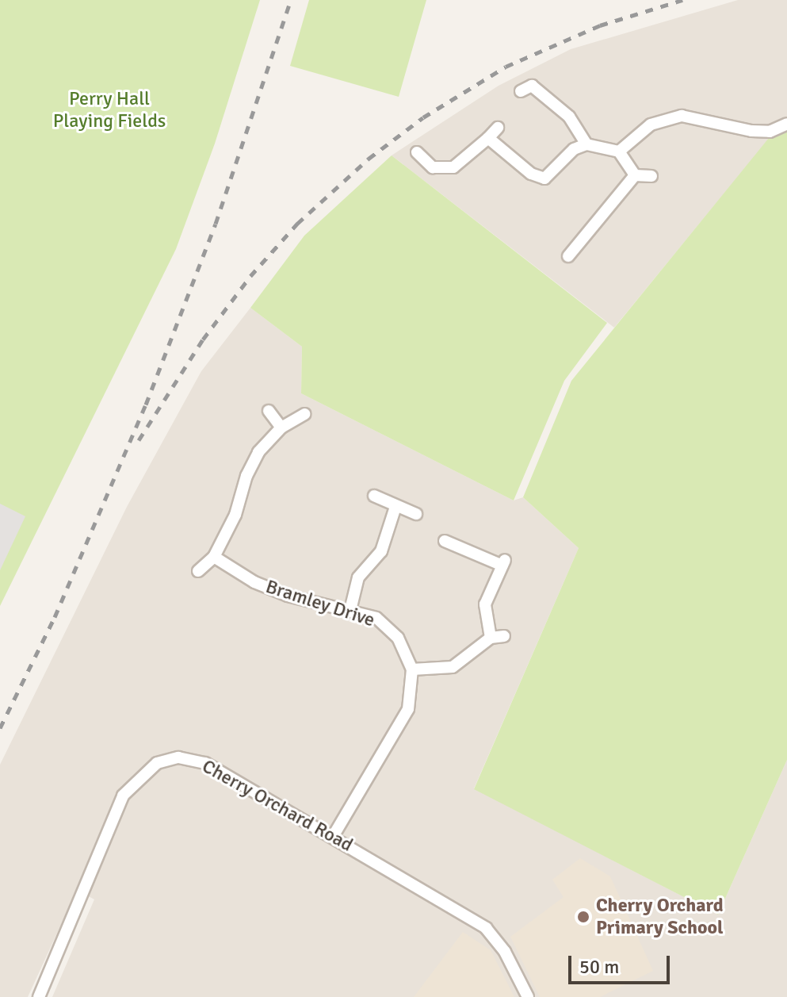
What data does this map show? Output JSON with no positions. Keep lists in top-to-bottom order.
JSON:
{
  "streets": {
    "street": ["Bramley Drive", "Cherry Orchard Road"]
  },
  "crossings": [
    ["Bramley Drive", "Cherry Orchard Road"]
  ],
  "parks": ["Perry Hall Playing Fields"],
  "places": ["Cherry Orchard Primary School"],
  "scale_bar": "50 m"
}
